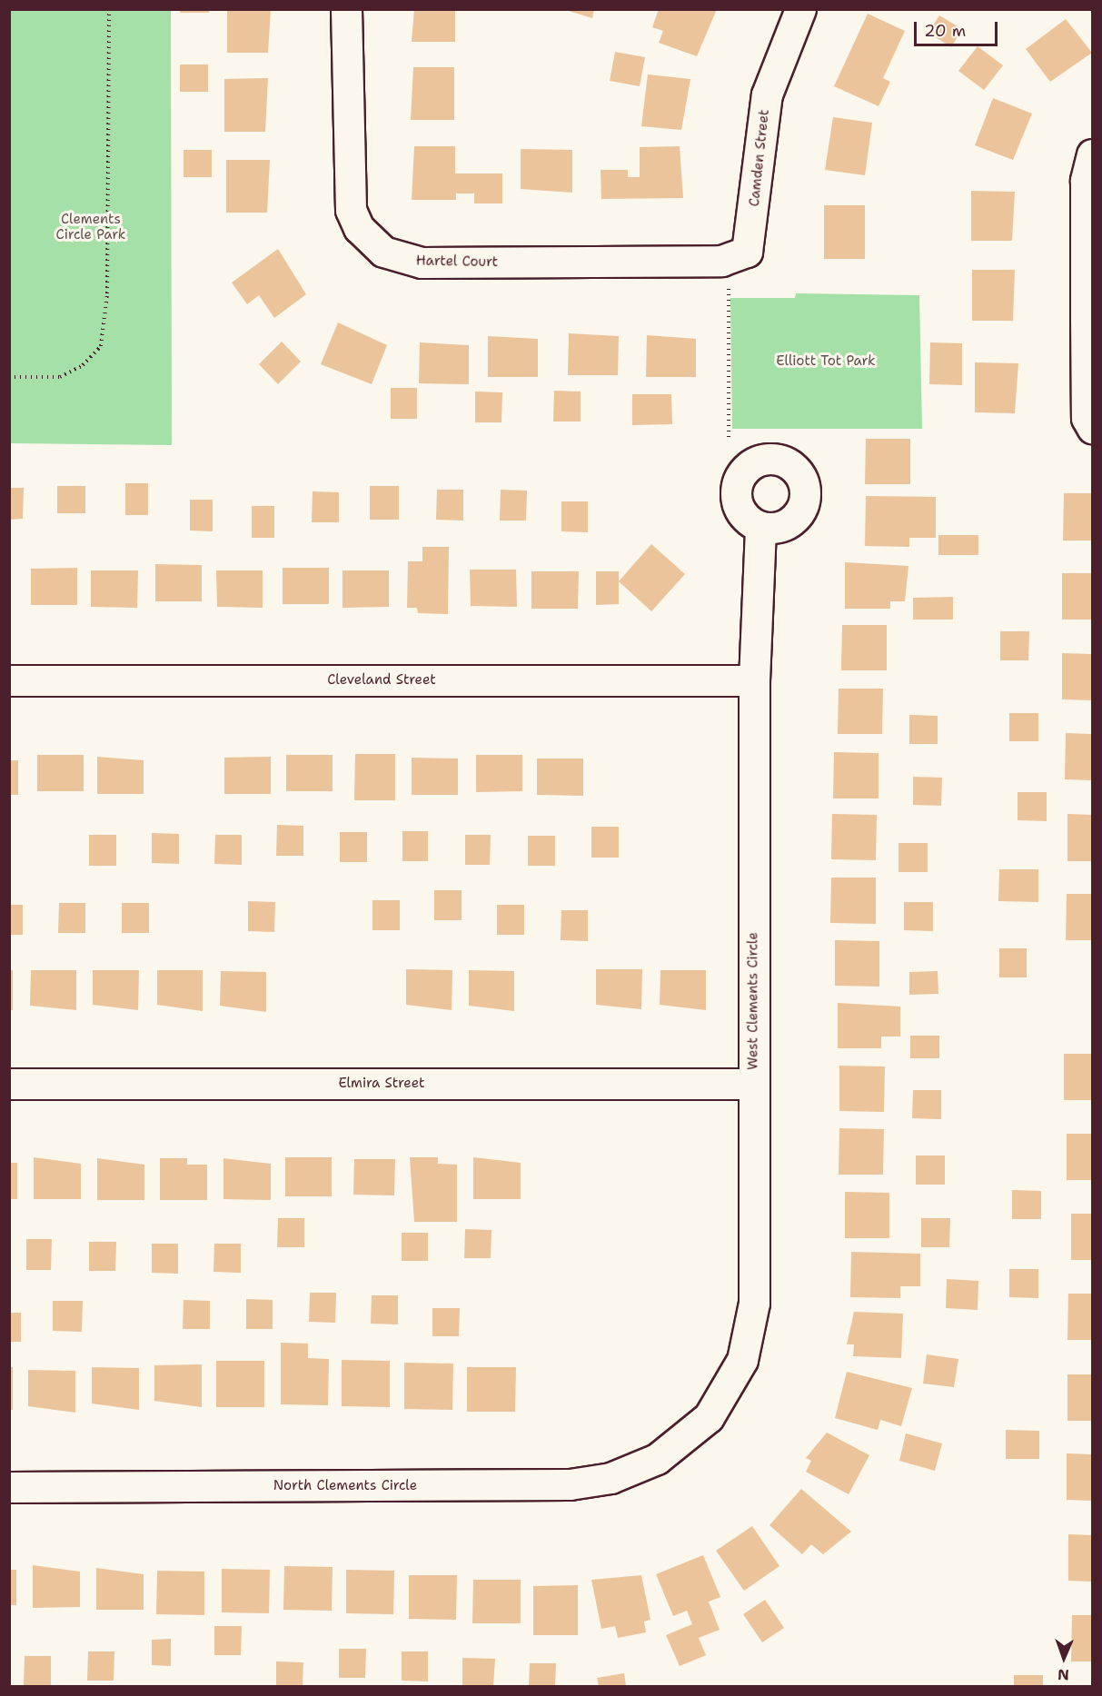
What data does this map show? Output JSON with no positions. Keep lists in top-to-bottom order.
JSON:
{
  "streets": {
    "street": [
      "Camden Street",
      "Hartel Court",
      "Cleveland Street",
      "West Clements Circle",
      "Elmira Street",
      "North Clements Circle"
    ]
  },
  "crossings": [
    ["Camden Street", "Hartel Court"],
    ["Cleveland Street", "West Clements Circle"],
    ["West Clements Circle", "Elmira Street"],
    ["West Clements Circle", "North Clements Circle"]
  ],
  "parks": ["Clements Circle Park", "Elliott Tot Park"],
  "scale_bar": "20 m",
  "north": "bottom"
}
